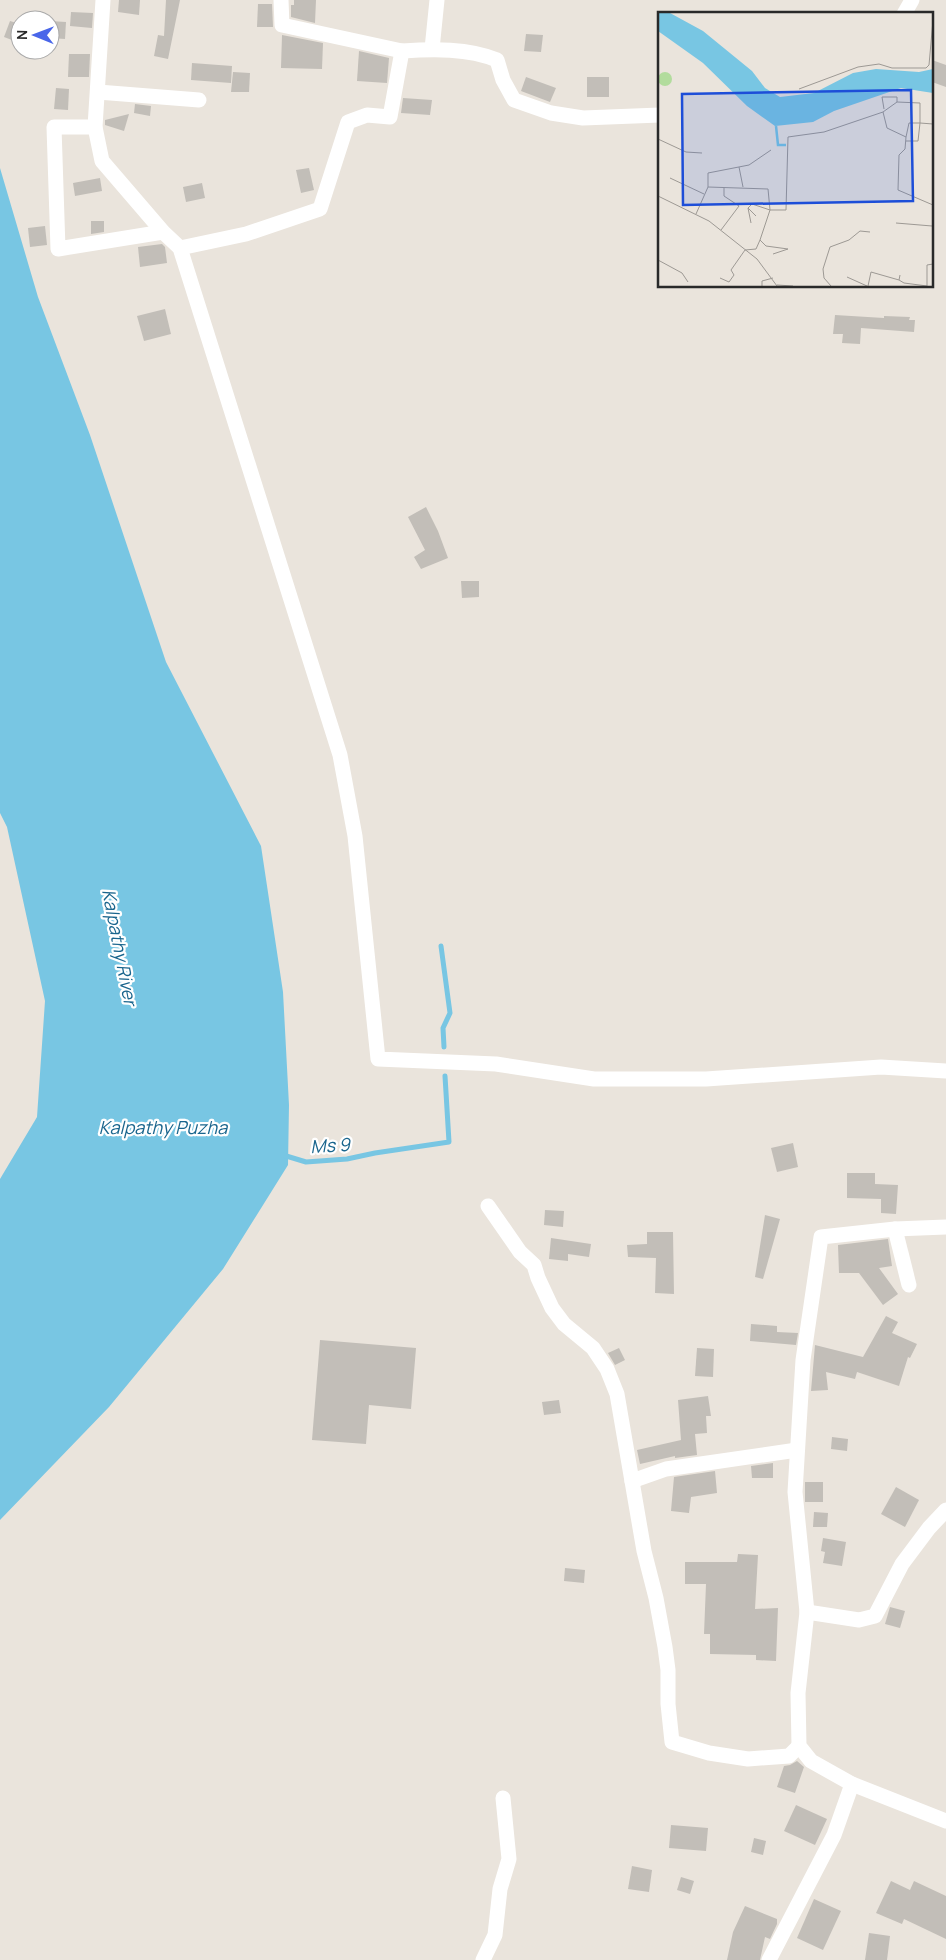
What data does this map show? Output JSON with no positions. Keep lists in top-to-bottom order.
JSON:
{
  "water": ["Kalpathy River", "Kalpathy Puzha", "Ms 9"],
  "north": "left"
}
